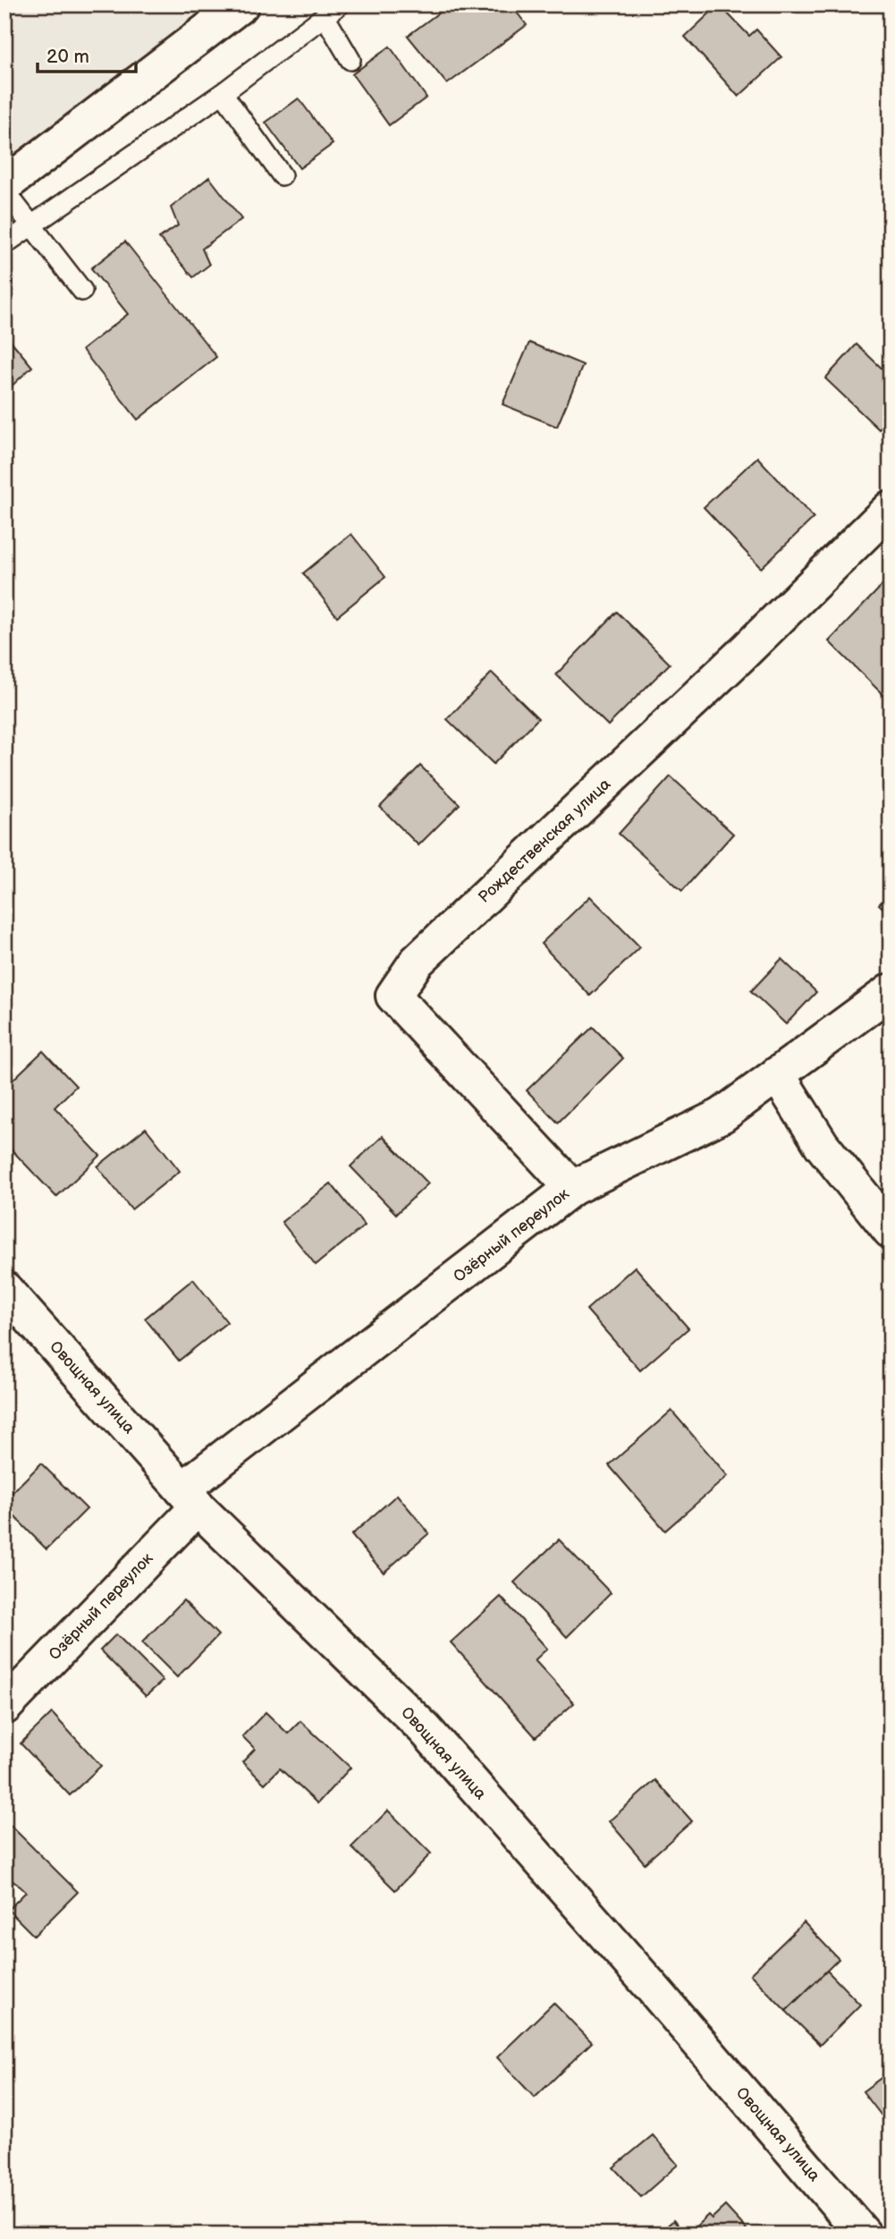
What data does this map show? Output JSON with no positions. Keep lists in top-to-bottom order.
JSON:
{
  "streets": {
    "street": ["Рождественская улица", "Озёрный переулок", "Овощная улица"]
  },
  "crossings": [
    ["Рождественская улица", "Озёрный переулок"],
    ["Озёрный переулок", "Овощная улица"]
  ],
  "scale_bar": "20 m"
}
